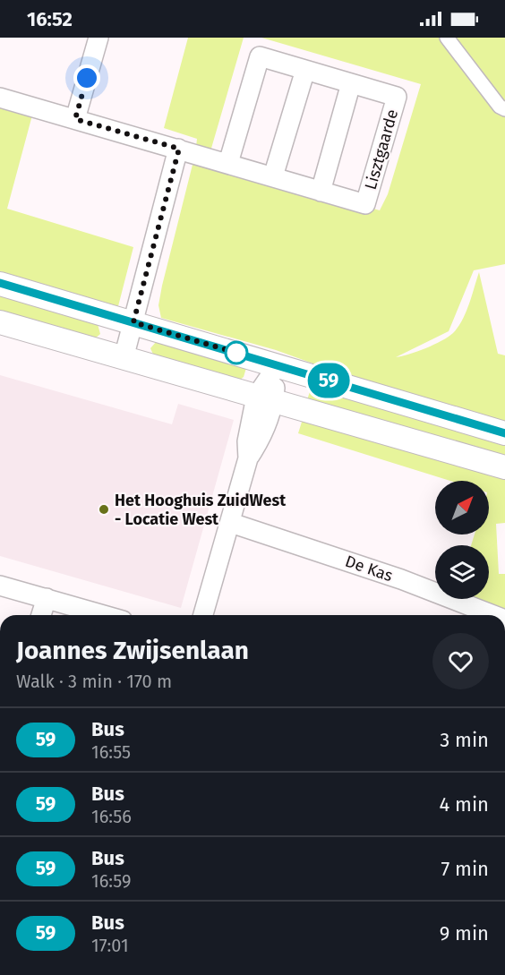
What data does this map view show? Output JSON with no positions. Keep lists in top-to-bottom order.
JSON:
{
  "streets": {
    "street": ["Lisztgaarde", "De Kas"]
  },
  "places": ["Het Hooghuis ZuidWest - Locatie West"],
  "lines": ["bus line 59"],
  "north": "top right",
  "page": {
    "status": "16:52",
    "on_map": "59",
    "heading": ["Joannes Zwijsenlaan", "Walk · 3 min · 170 m"],
    "list": [
      {
        "mark": "59",
        "name": "Bus",
        "note": "16:55",
        "value": "3 min"
      },
      {
        "mark": "59",
        "name": "Bus",
        "note": "16:56",
        "value": "4 min"
      },
      {
        "mark": "59",
        "name": "Bus",
        "note": "16:59",
        "value": "7 min"
      },
      {
        "mark": "59",
        "name": "Bus",
        "note": "17:01",
        "value": "9 min"
      }
    ]
  }
}
